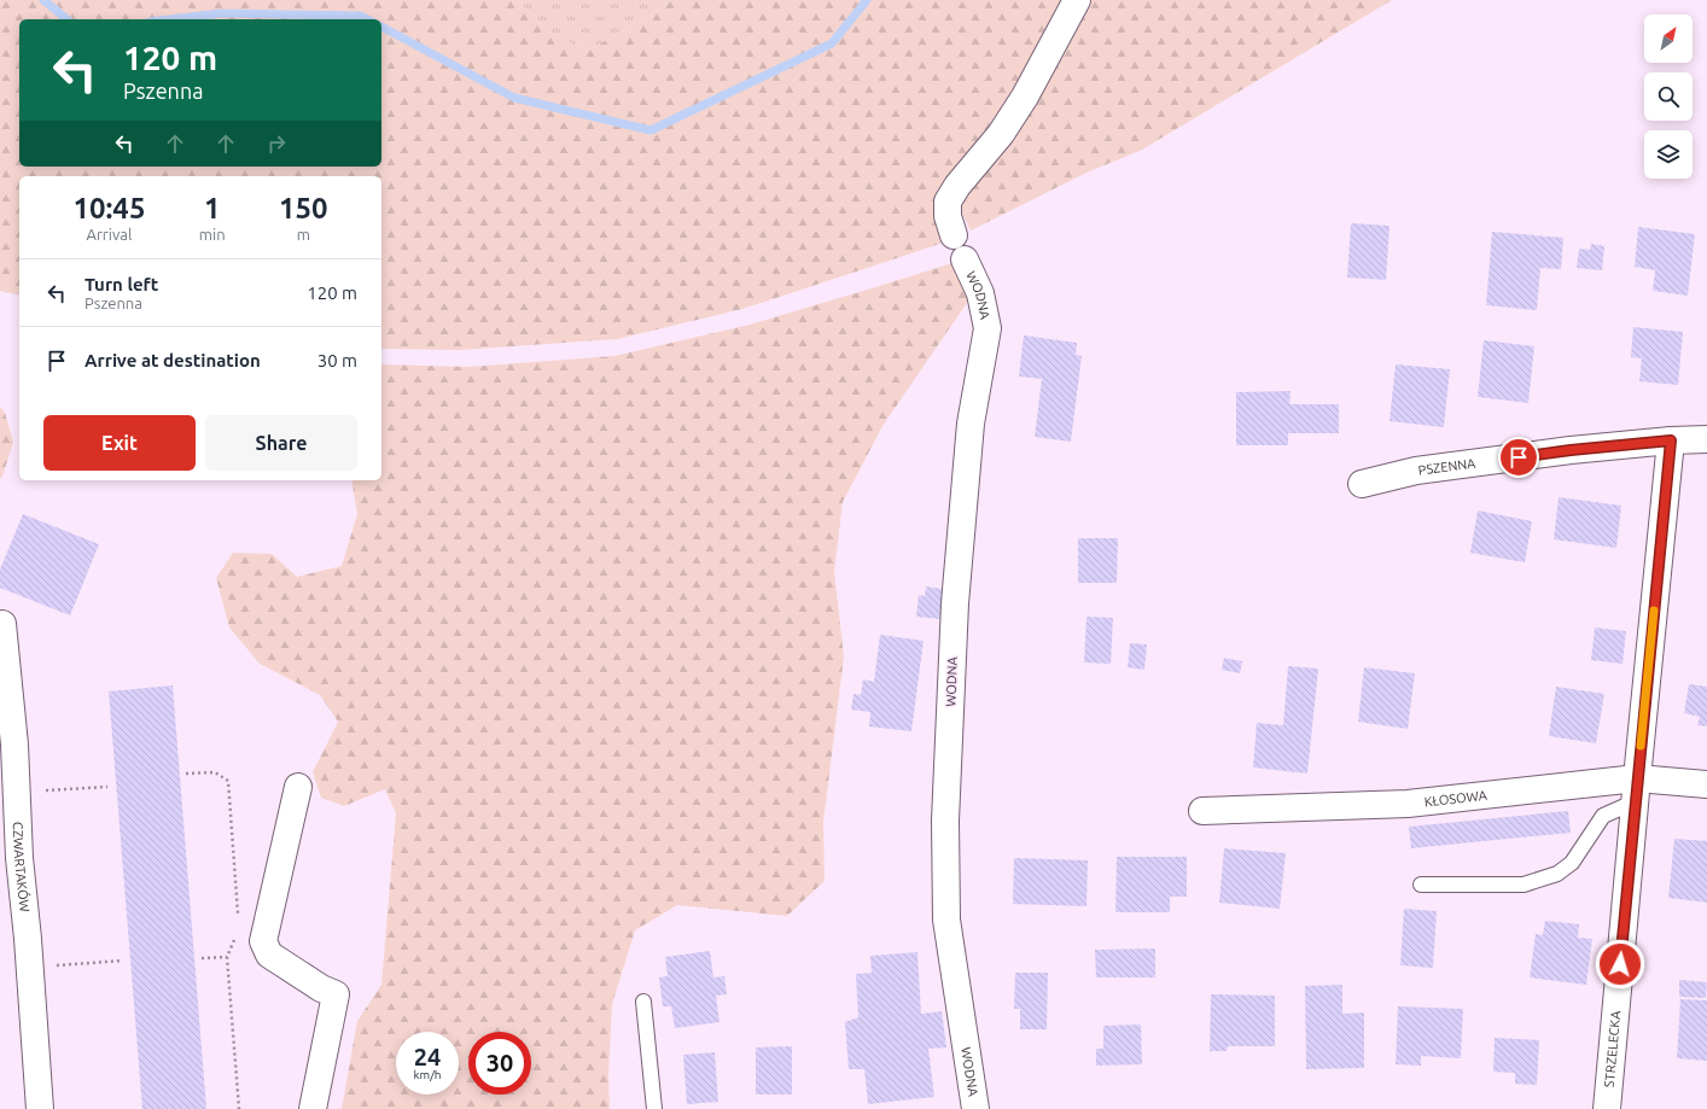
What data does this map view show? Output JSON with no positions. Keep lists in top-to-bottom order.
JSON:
{
  "streets": {
    "street": [
      "WODNA",
      "PSZENNA",
      "KŁOSOWA",
      "CZWARTAKÓW",
      "STRZELECKA"
    ]
  },
  "crossings": [
    ["PSZENNA", "STRZELECKA"],
    ["KŁOSOWA", "STRZELECKA"]
  ],
  "north": "top right",
  "page": {
    "turn": ["120 m", "Pszenna"],
    "eta": [
      "10:45",
      "Arrival",
      "1",
      "min",
      "150",
      "m"
    ],
    "list": [
      {
        "name": "Turn left",
        "note": "Pszenna",
        "value": "120 m"
      },
      {
        "name": "Arrive at destination",
        "value": "30 m"
      }
    ],
    "buttons": ["Exit", "Share"],
    "speed": "24 km/h",
    "limit": "30"
  }
}
